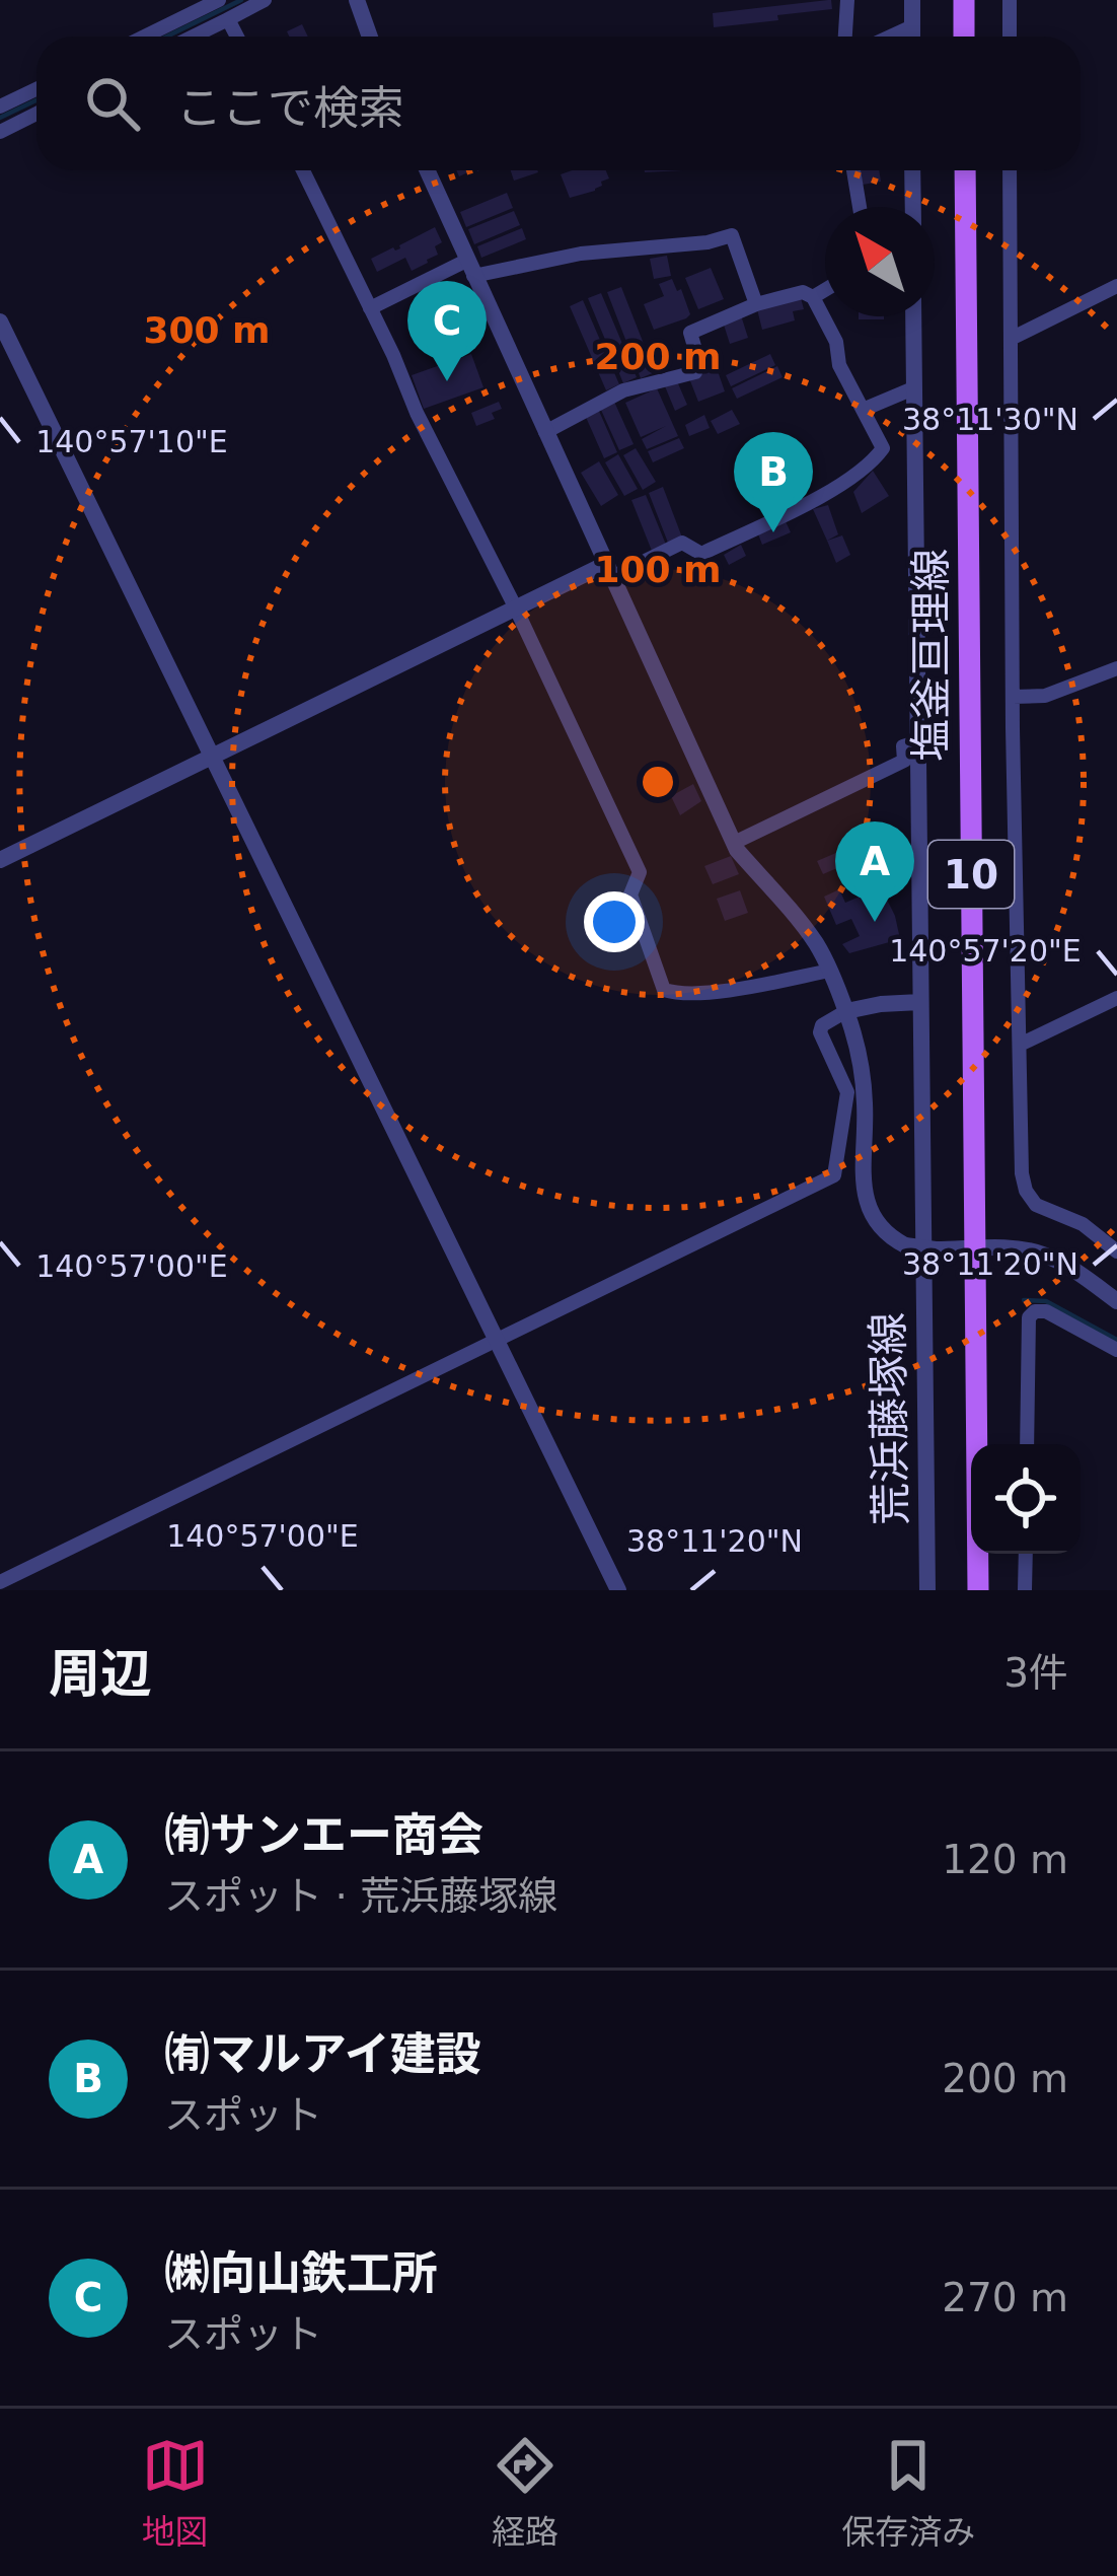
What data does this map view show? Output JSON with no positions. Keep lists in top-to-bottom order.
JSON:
{
  "streets": {
    "main road": ["塩釜亘理線", "10"],
    "street": ["荒浜藤塚線"]
  },
  "north": "top left",
  "page": {
    "search": "ここで検索",
    "pins": ["C", "B", "A"],
    "heading": ["周辺", "3件"],
    "list": [
      {
        "mark": "A",
        "name": "㈲サンエー商会",
        "note": "スポット · 荒浜藤塚線",
        "value": "120 m"
      },
      {
        "mark": "B",
        "name": "㈲マルアイ建設",
        "note": "スポット",
        "value": "200 m"
      },
      {
        "mark": "C",
        "name": "㈱向山鉄工所",
        "note": "スポット",
        "value": "270 m"
      }
    ],
    "nav": ["地図", "経路", "保存済み"]
  },
  "coordinates": [
    "38°11'30\"N",
    "140°57'10\"E",
    "140°57'20\"E",
    "38°11'20\"N",
    "140°57'00\"E"
  ],
  "rings": ["300 m", "200 m", "100 m"]
}
